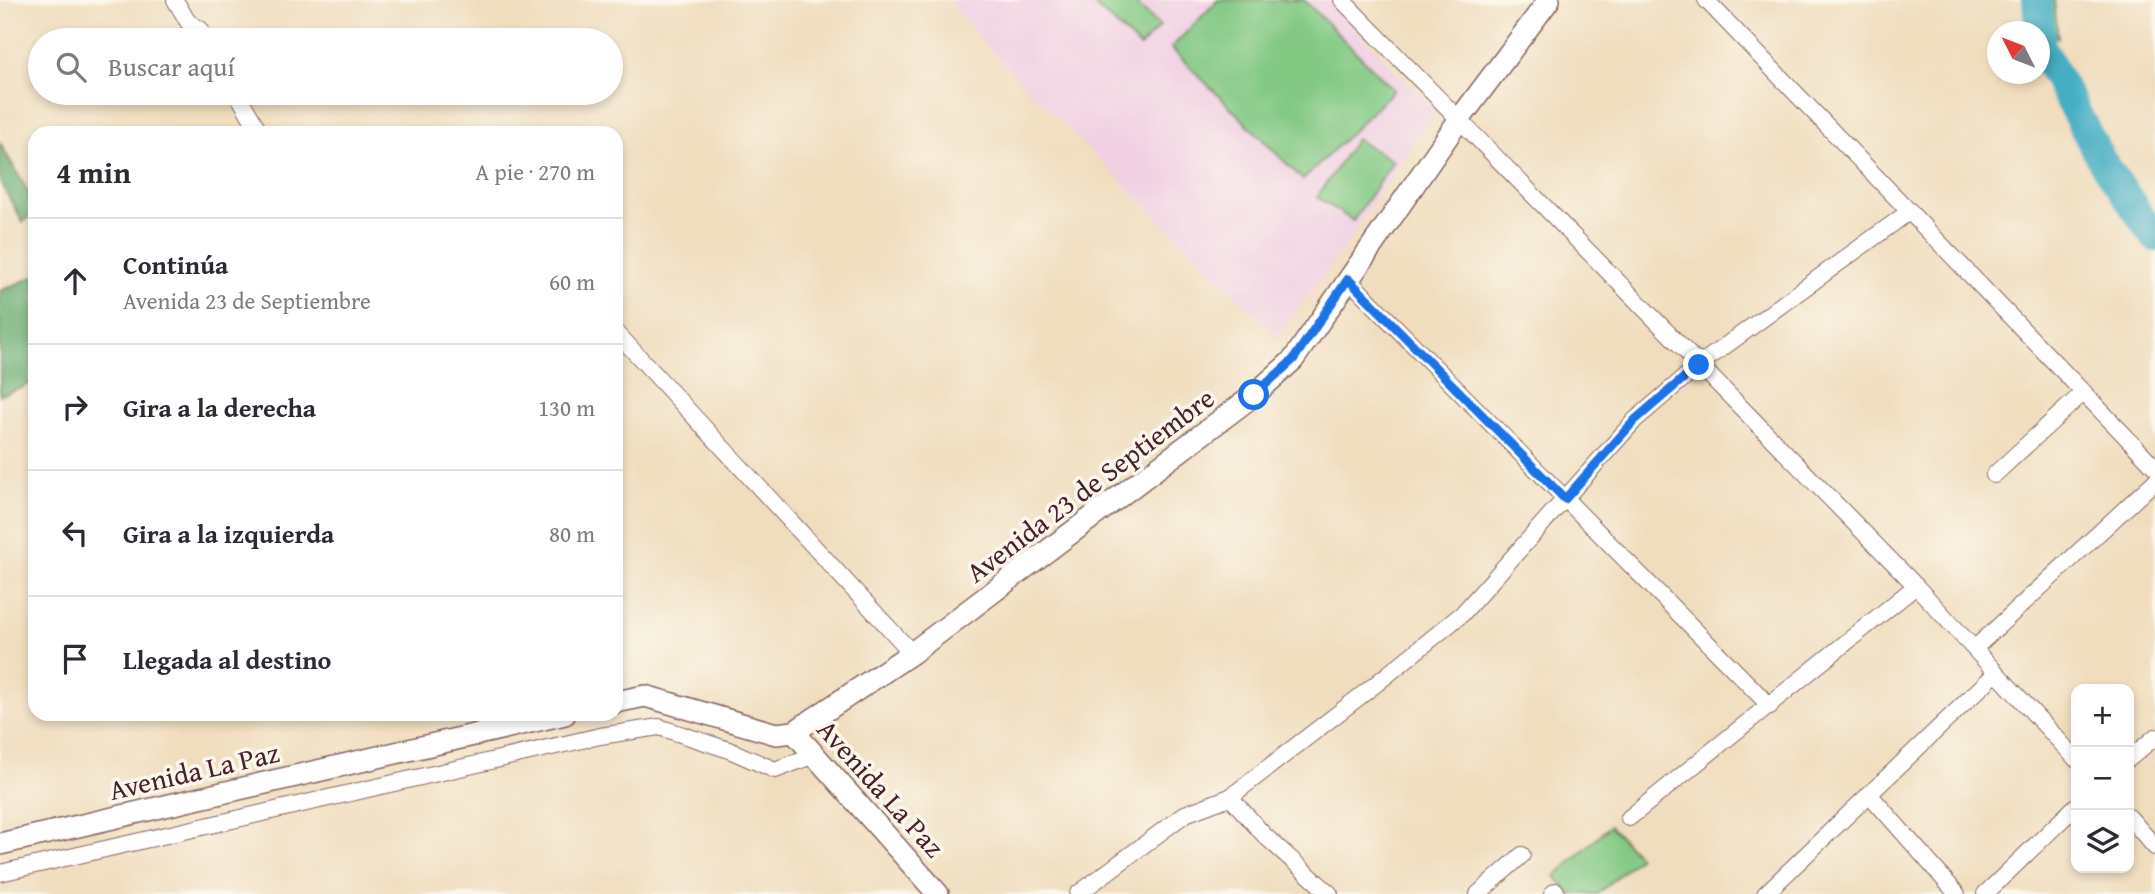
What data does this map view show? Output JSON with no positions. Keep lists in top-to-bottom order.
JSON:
{
  "streets": {
    "main road": ["Avenida 23 de Septiembre", "Avenida La Paz"]
  },
  "crossings": [
    ["Avenida 23 de Septiembre", "Avenida La Paz"]
  ],
  "north": "top left",
  "page": {
    "search": "Buscar aquí",
    "heading": ["4 min", "A pie · 270 m"],
    "list": [
      ["Continúa", "Avenida 23 de Septiembre", "60 m"],
      ["Gira a la derecha", "130 m"],
      ["Gira a la izquierda", "80 m"],
      "Llegada al destino"
    ],
    "map_buttons": ["+", "−"]
  }
}
